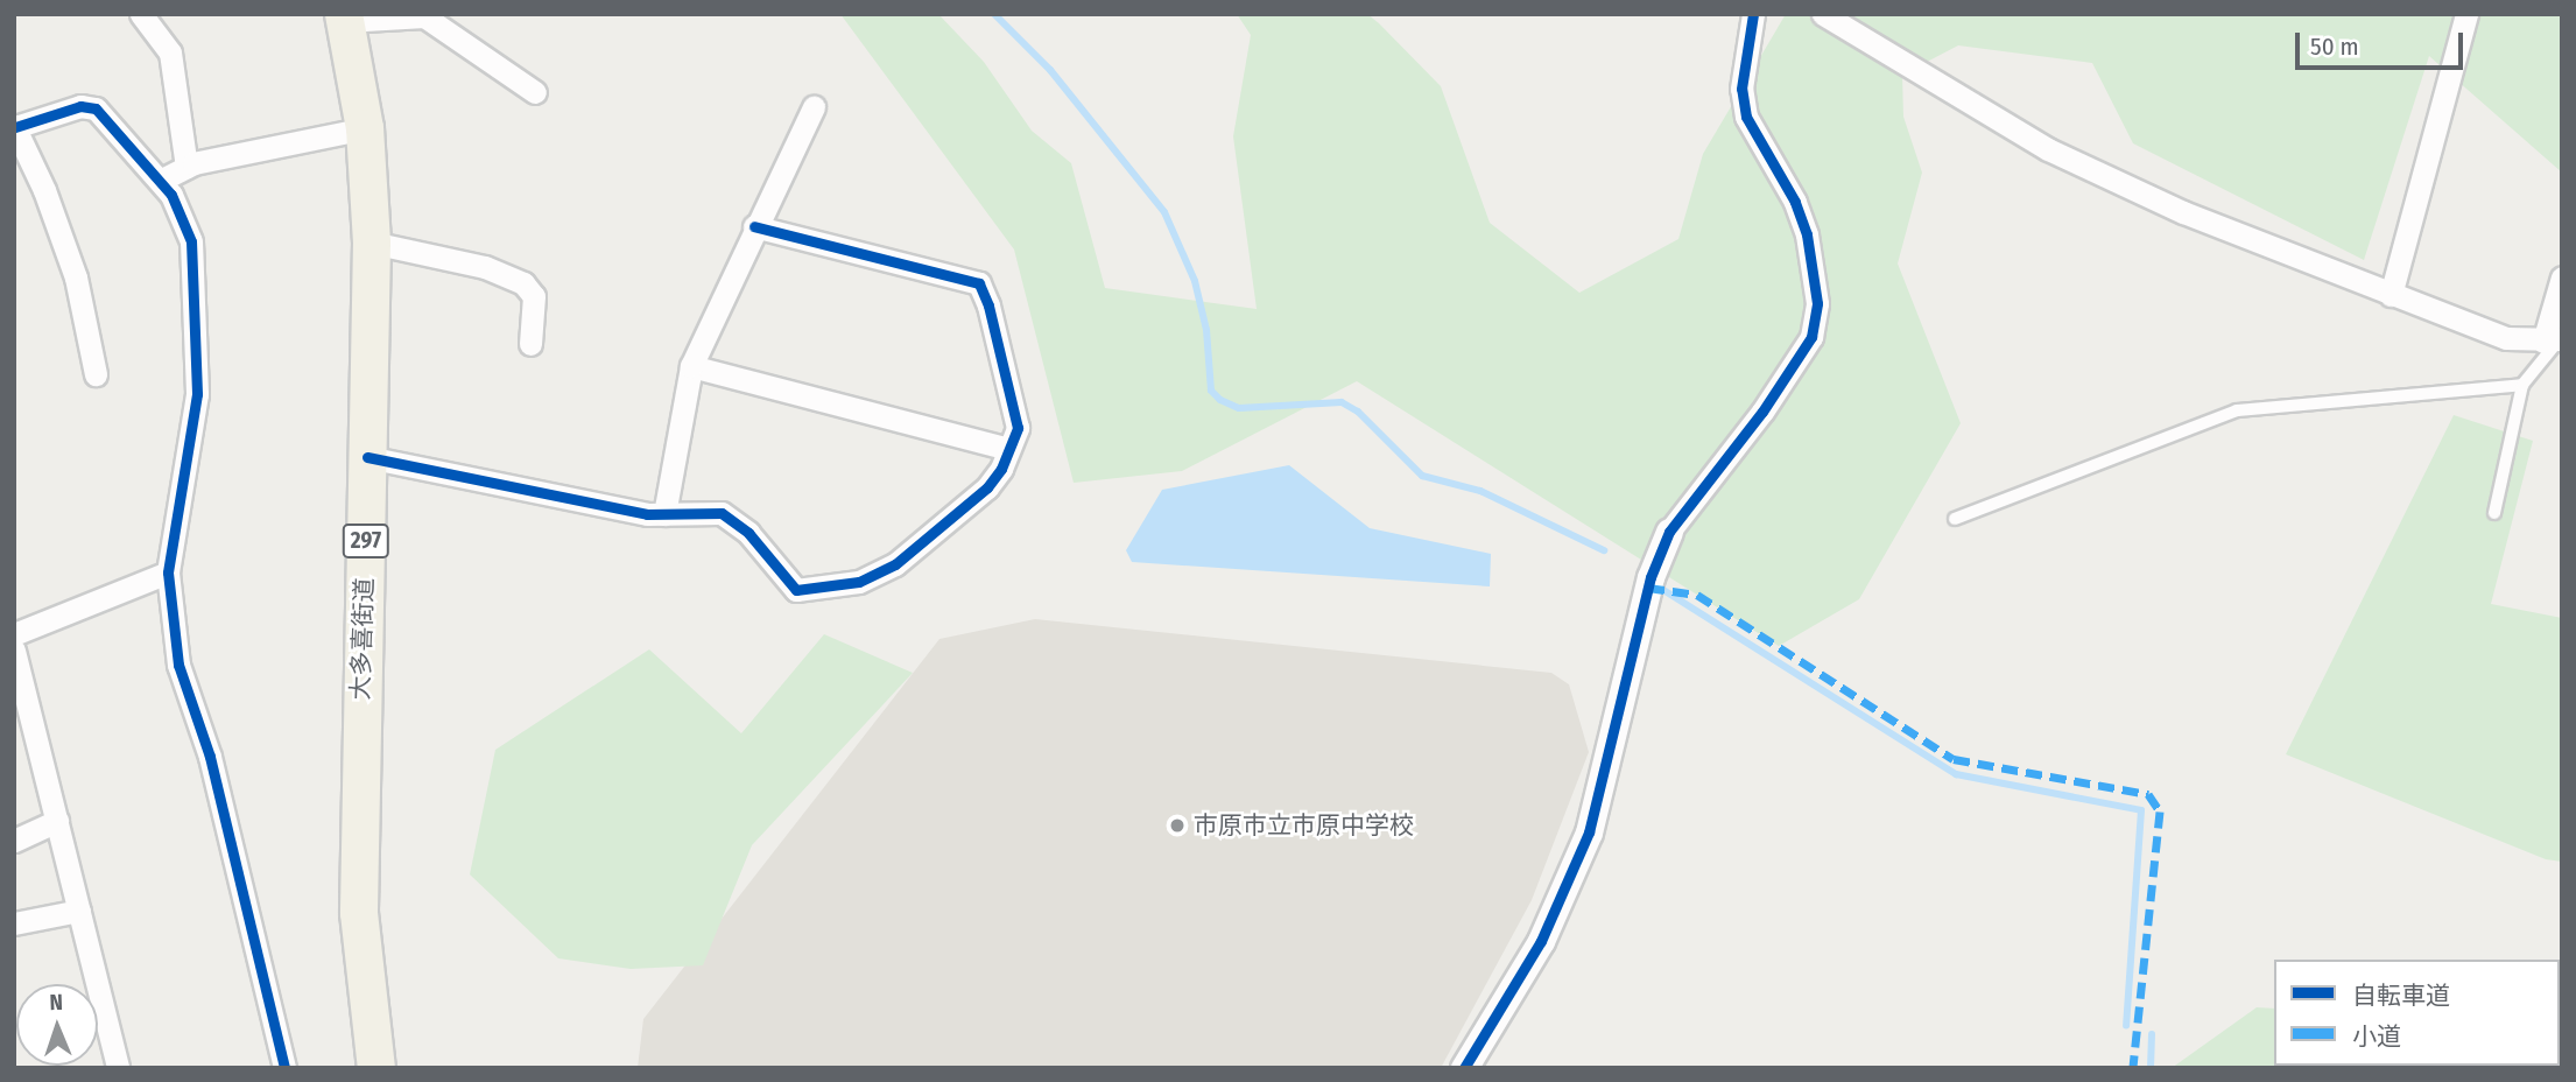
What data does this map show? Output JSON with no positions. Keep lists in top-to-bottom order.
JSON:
{
  "streets": {
    "highway": ["297", "大多喜街道"]
  },
  "places": ["市原市立市原中学校"],
  "legend": ["自転車道", "小道"],
  "scale_bar": "50 m",
  "north": "top"
}
